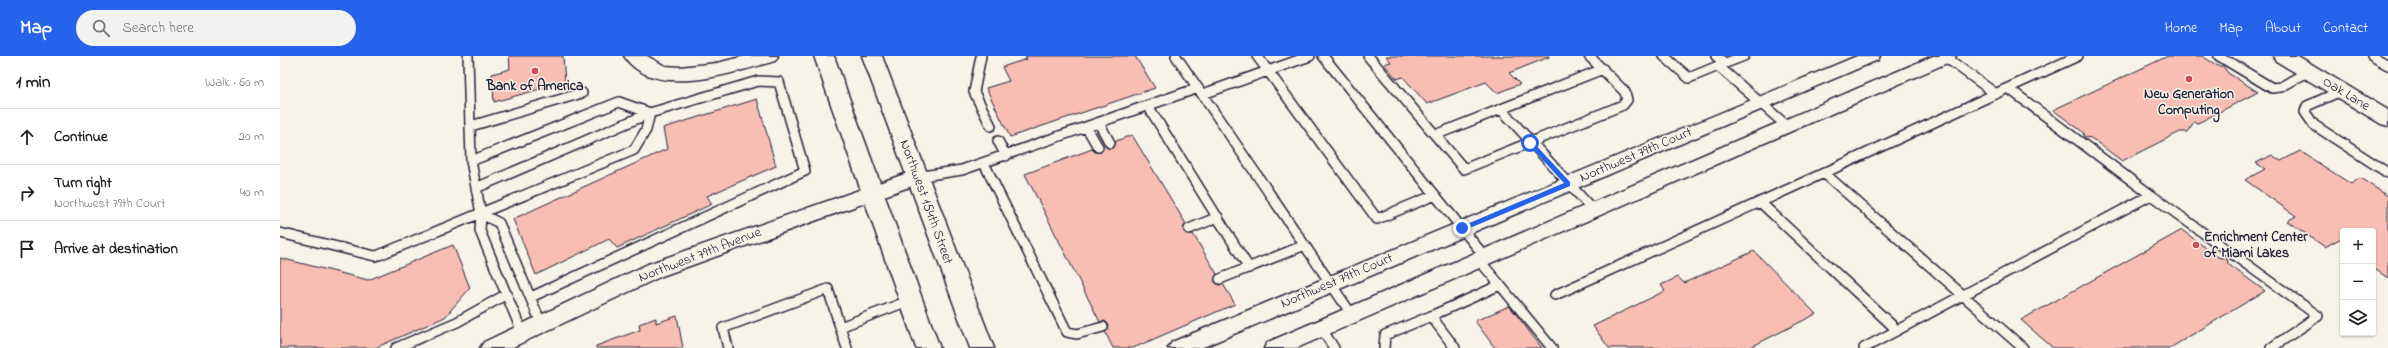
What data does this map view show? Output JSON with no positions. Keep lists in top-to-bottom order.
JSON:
{
  "streets": {
    "main road": ["Oak Lane", "Northwest 154th Street"],
    "street": ["Northwest 79th Court", "Northwest 79th Avenue"]
  },
  "crossings": [
    ["Northwest 154th Street", "Northwest 79th Avenue"]
  ],
  "places": ["Bank of America", "New Generation Computing", "Enrichment Center of Miami Lakes"],
  "page": {
    "header": "Map",
    "search": "Search here",
    "nav": [
      "Home",
      "Map",
      "About",
      "Contact"
    ],
    "heading": ["1 min", "Walk · 60 m"],
    "list": [
      ["Continue", "20 m"],
      ["Turn right", "Northwest 79th Court", "40 m"],
      "Arrive at destination"
    ],
    "map_buttons": ["+", "−"]
  }
}
